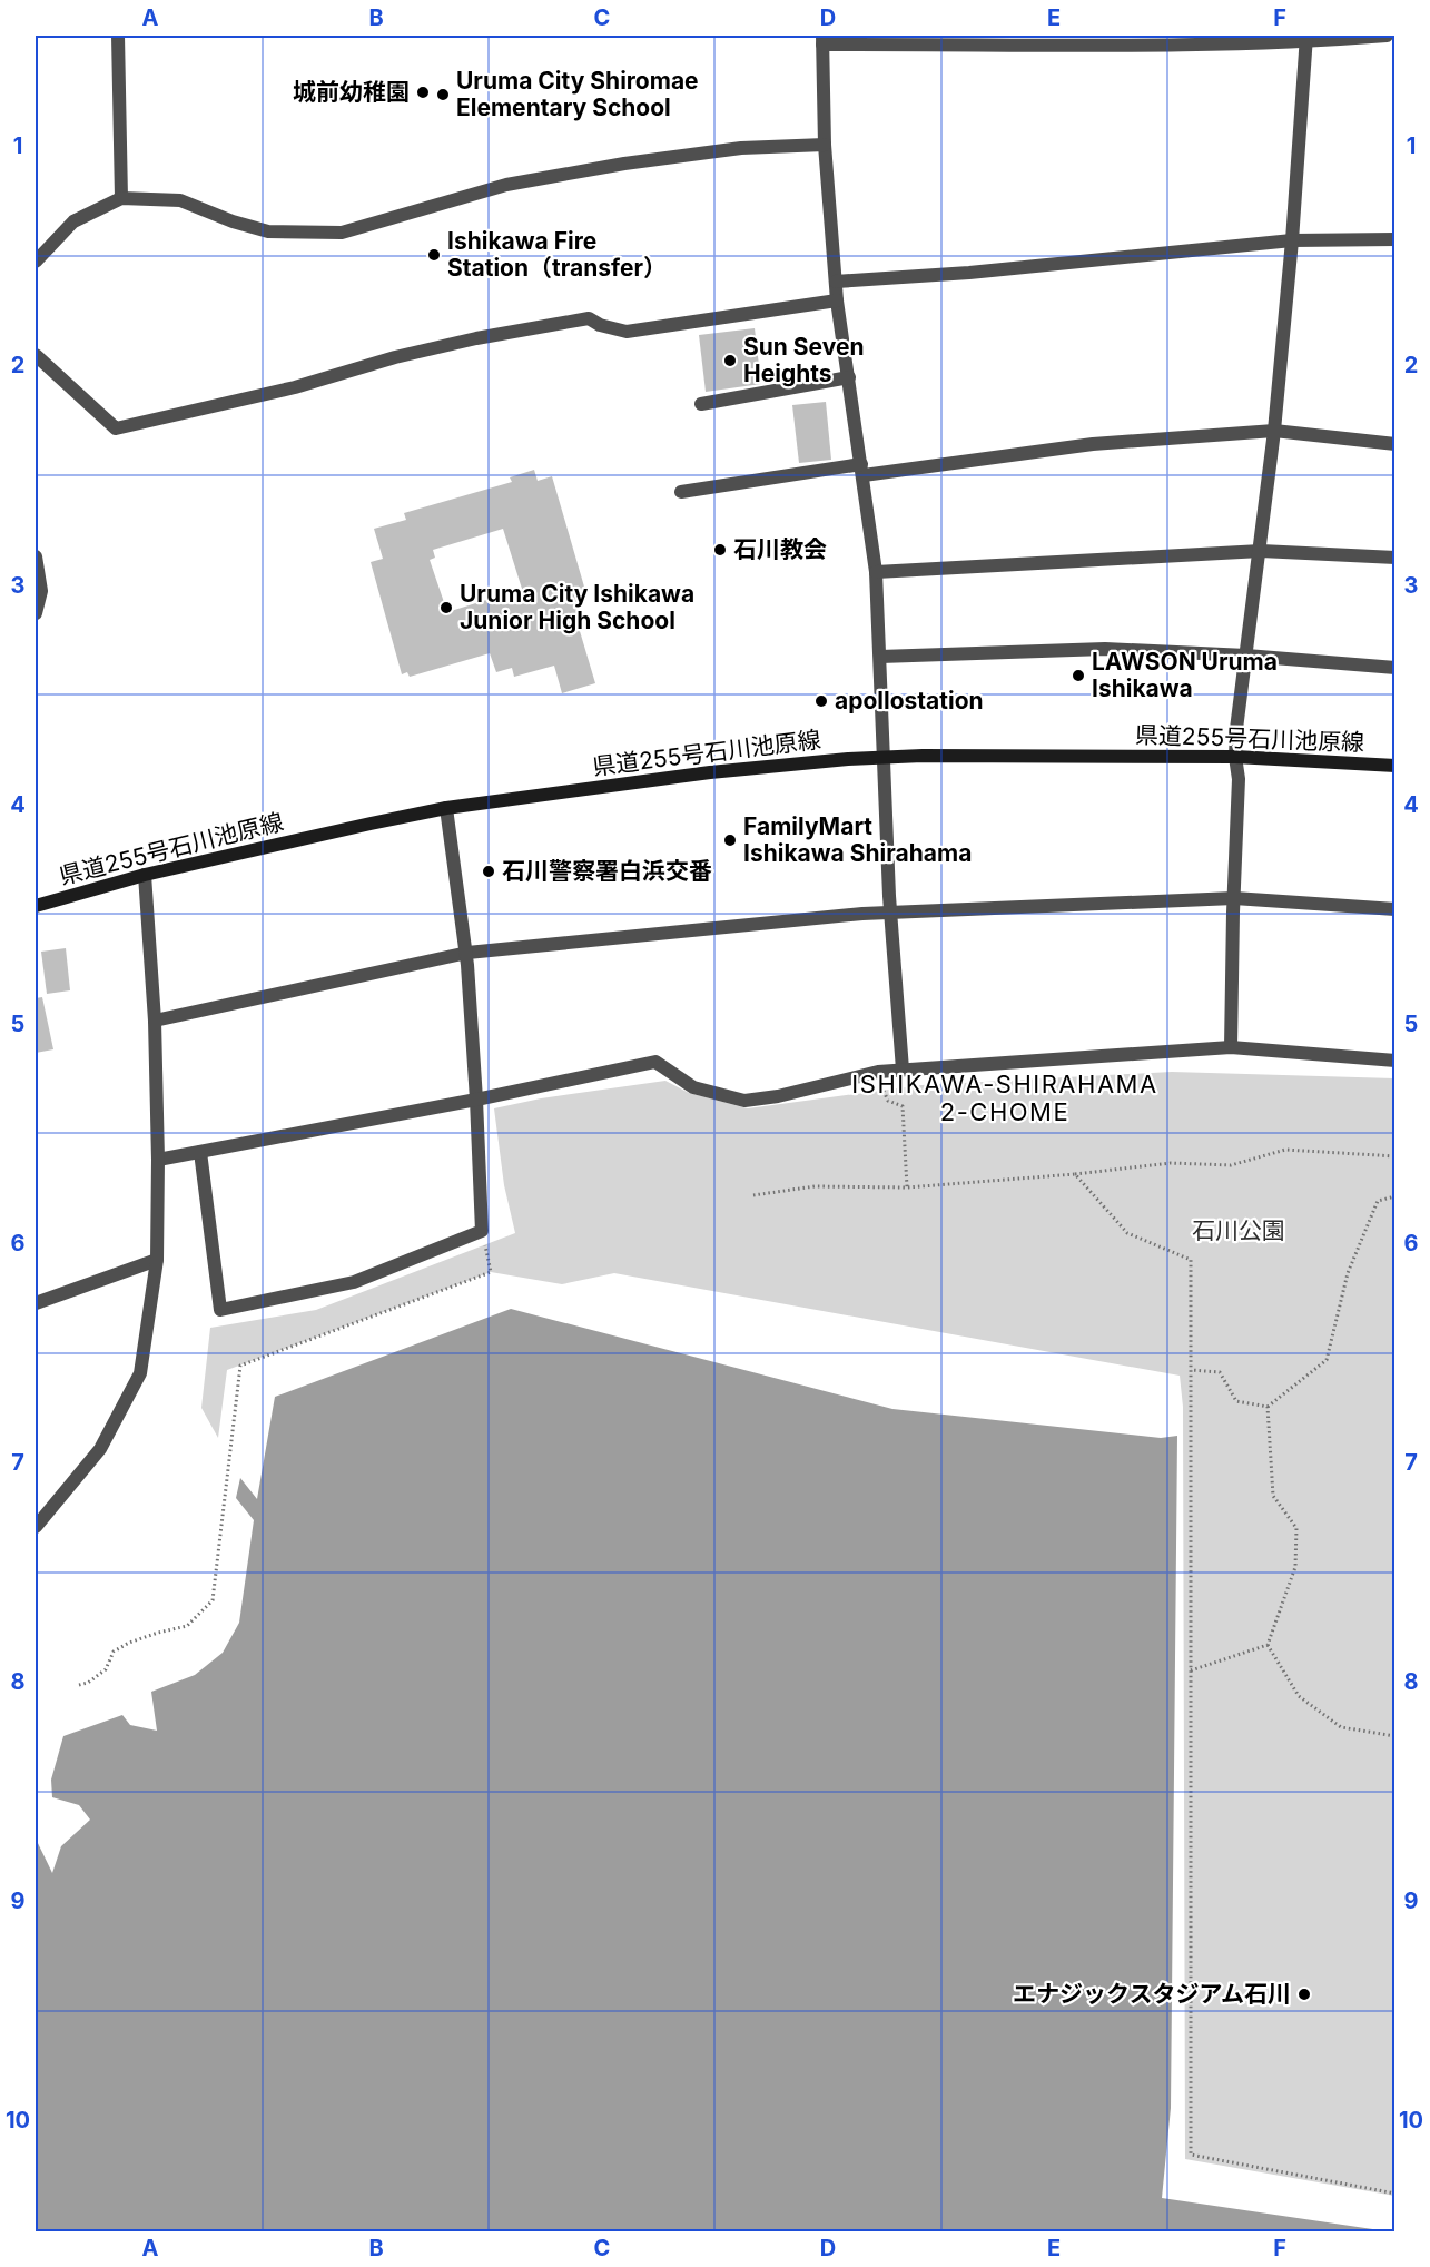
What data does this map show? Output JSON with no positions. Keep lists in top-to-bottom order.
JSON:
{
  "streets": {
    "main road": ["県道255号石川池原線"]
  },
  "districts": ["ISHIKAWA-SHIRAHAMA 2-CHOME"],
  "parks": ["石川公園"],
  "places": [
    "城前幼稚園",
    "Uruma City Shiromae Elementary School",
    "Ishikawa Fire Station（transfer）",
    "Sun Seven Heights",
    "石川教会",
    "Uruma City Ishikawa Junior High School",
    "LAWSON Uruma Ishikawa",
    "apollostation",
    "FamilyMart Ishikawa Shirahama",
    "石川警察署白浜交番",
    "エナジックスタジアム石川"
  ],
  "grid": {
    "columns": [
      "A",
      "B",
      "C",
      "D",
      "E",
      "F"
    ],
    "rows": [
      "1",
      "2",
      "3",
      "4",
      "5",
      "6",
      "7",
      "8",
      "9",
      "10"
    ]
  }
}
